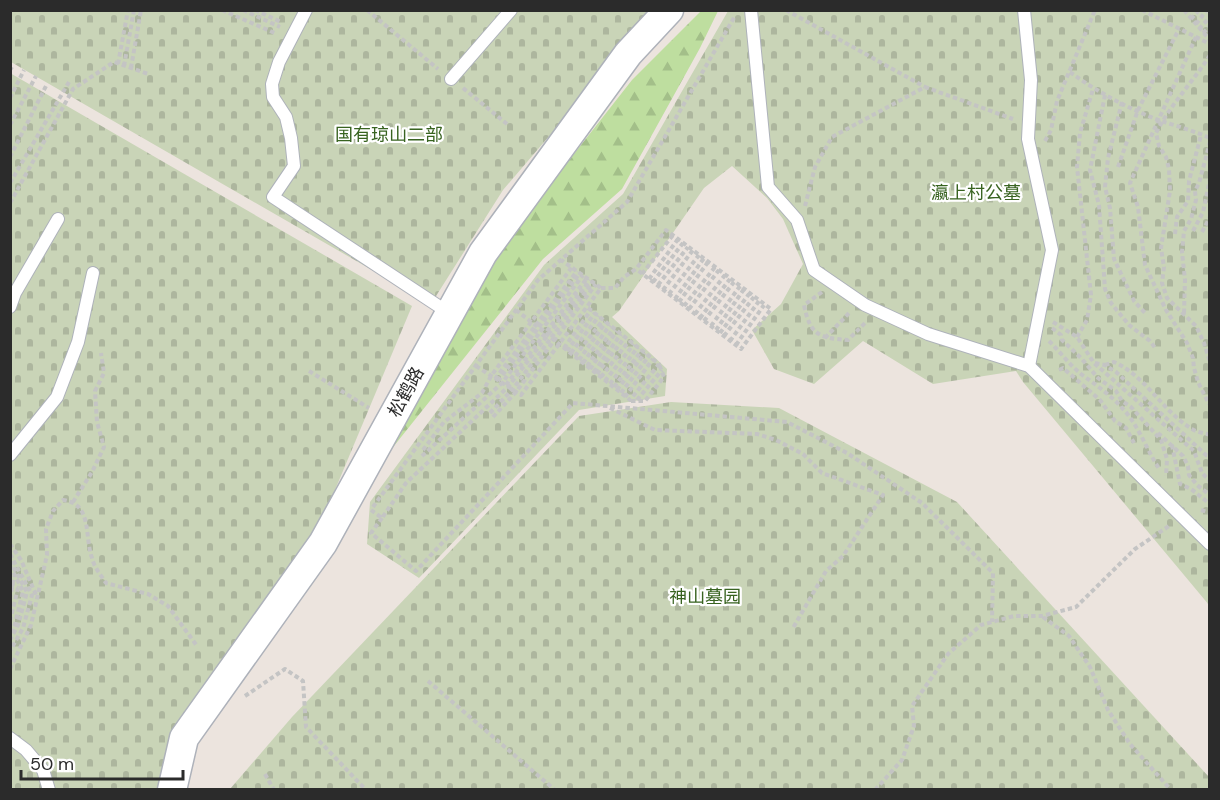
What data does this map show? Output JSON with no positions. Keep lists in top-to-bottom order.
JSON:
{
  "streets": {
    "street": ["松鹤路"]
  },
  "parks": ["国有琼山二部", "瀛上村公墓", "神山墓园"],
  "scale_bar": "50 m"
}
